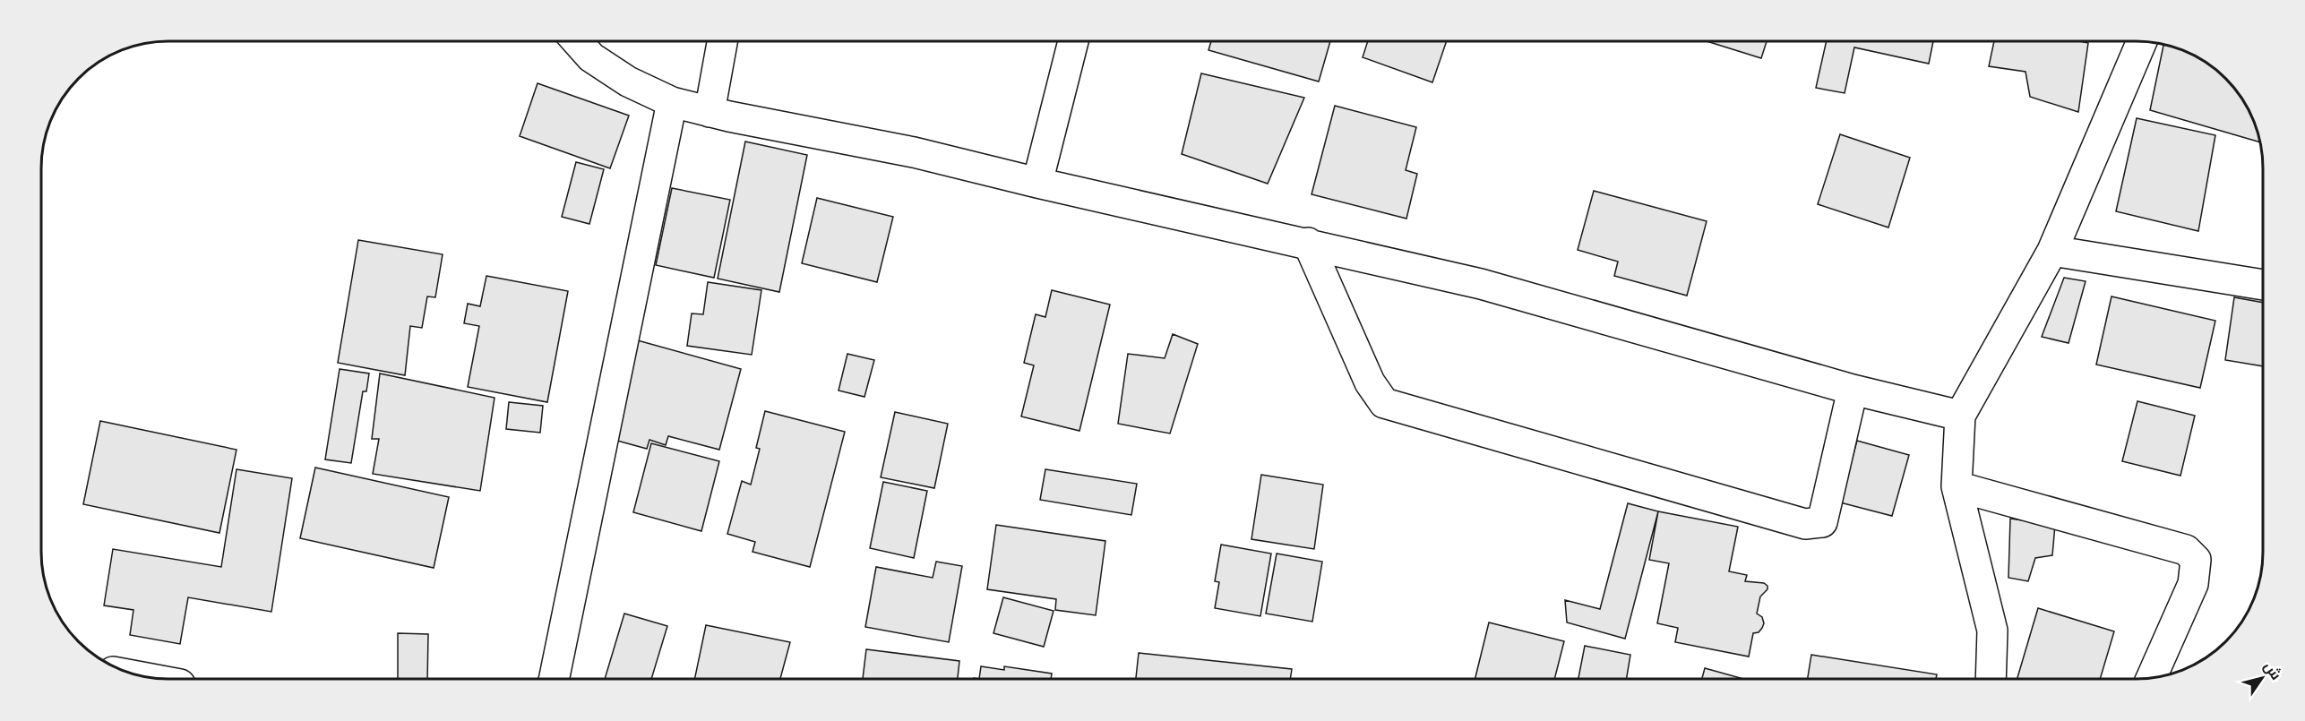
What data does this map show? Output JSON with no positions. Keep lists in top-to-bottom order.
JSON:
{
  "north": "top right"
}
